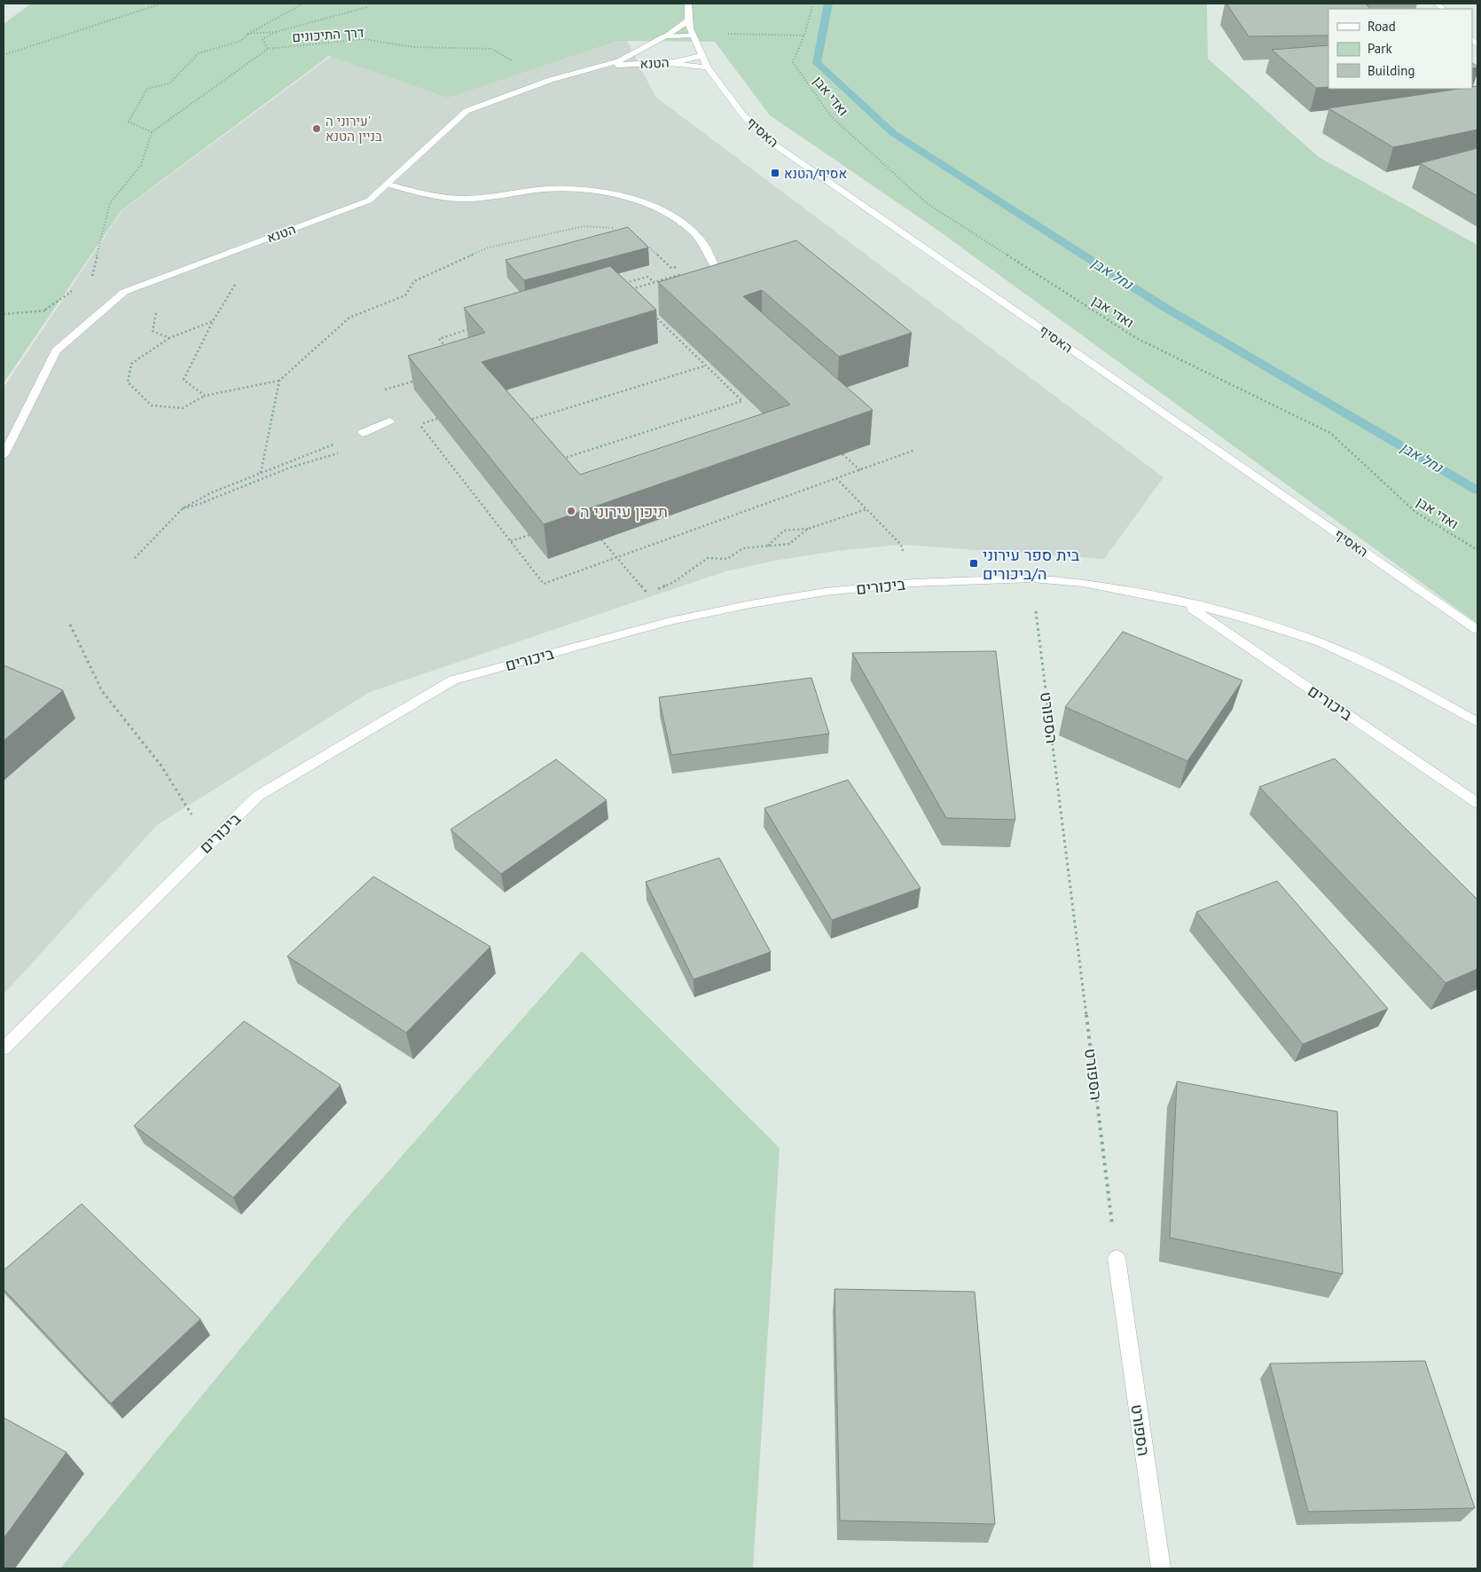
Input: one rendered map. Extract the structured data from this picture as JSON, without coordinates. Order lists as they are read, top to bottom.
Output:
{
  "streets": {
    "street": [
      "הטנא",
      "האסיף",
      "ביכורים",
      "הספורט"
    ],
    "path": ["דרך התיכונים", "ואדי אבן"]
  },
  "crossings": [
    ["דרך התיכונים", "הטנא"],
    ["הטנא", "האסיף"],
    ["ביכורים", "הספורט"]
  ],
  "water": ["נחל אבן"],
  "places": {
    "other": ["עירוני ה' בניין הטנא", "תיכון עירוני ה"],
    "transit": ["אסיף/הטנא", "בית ספר עירוני ה/ביכורים"]
  },
  "legend": ["Road", "Park", "Building"]
}
